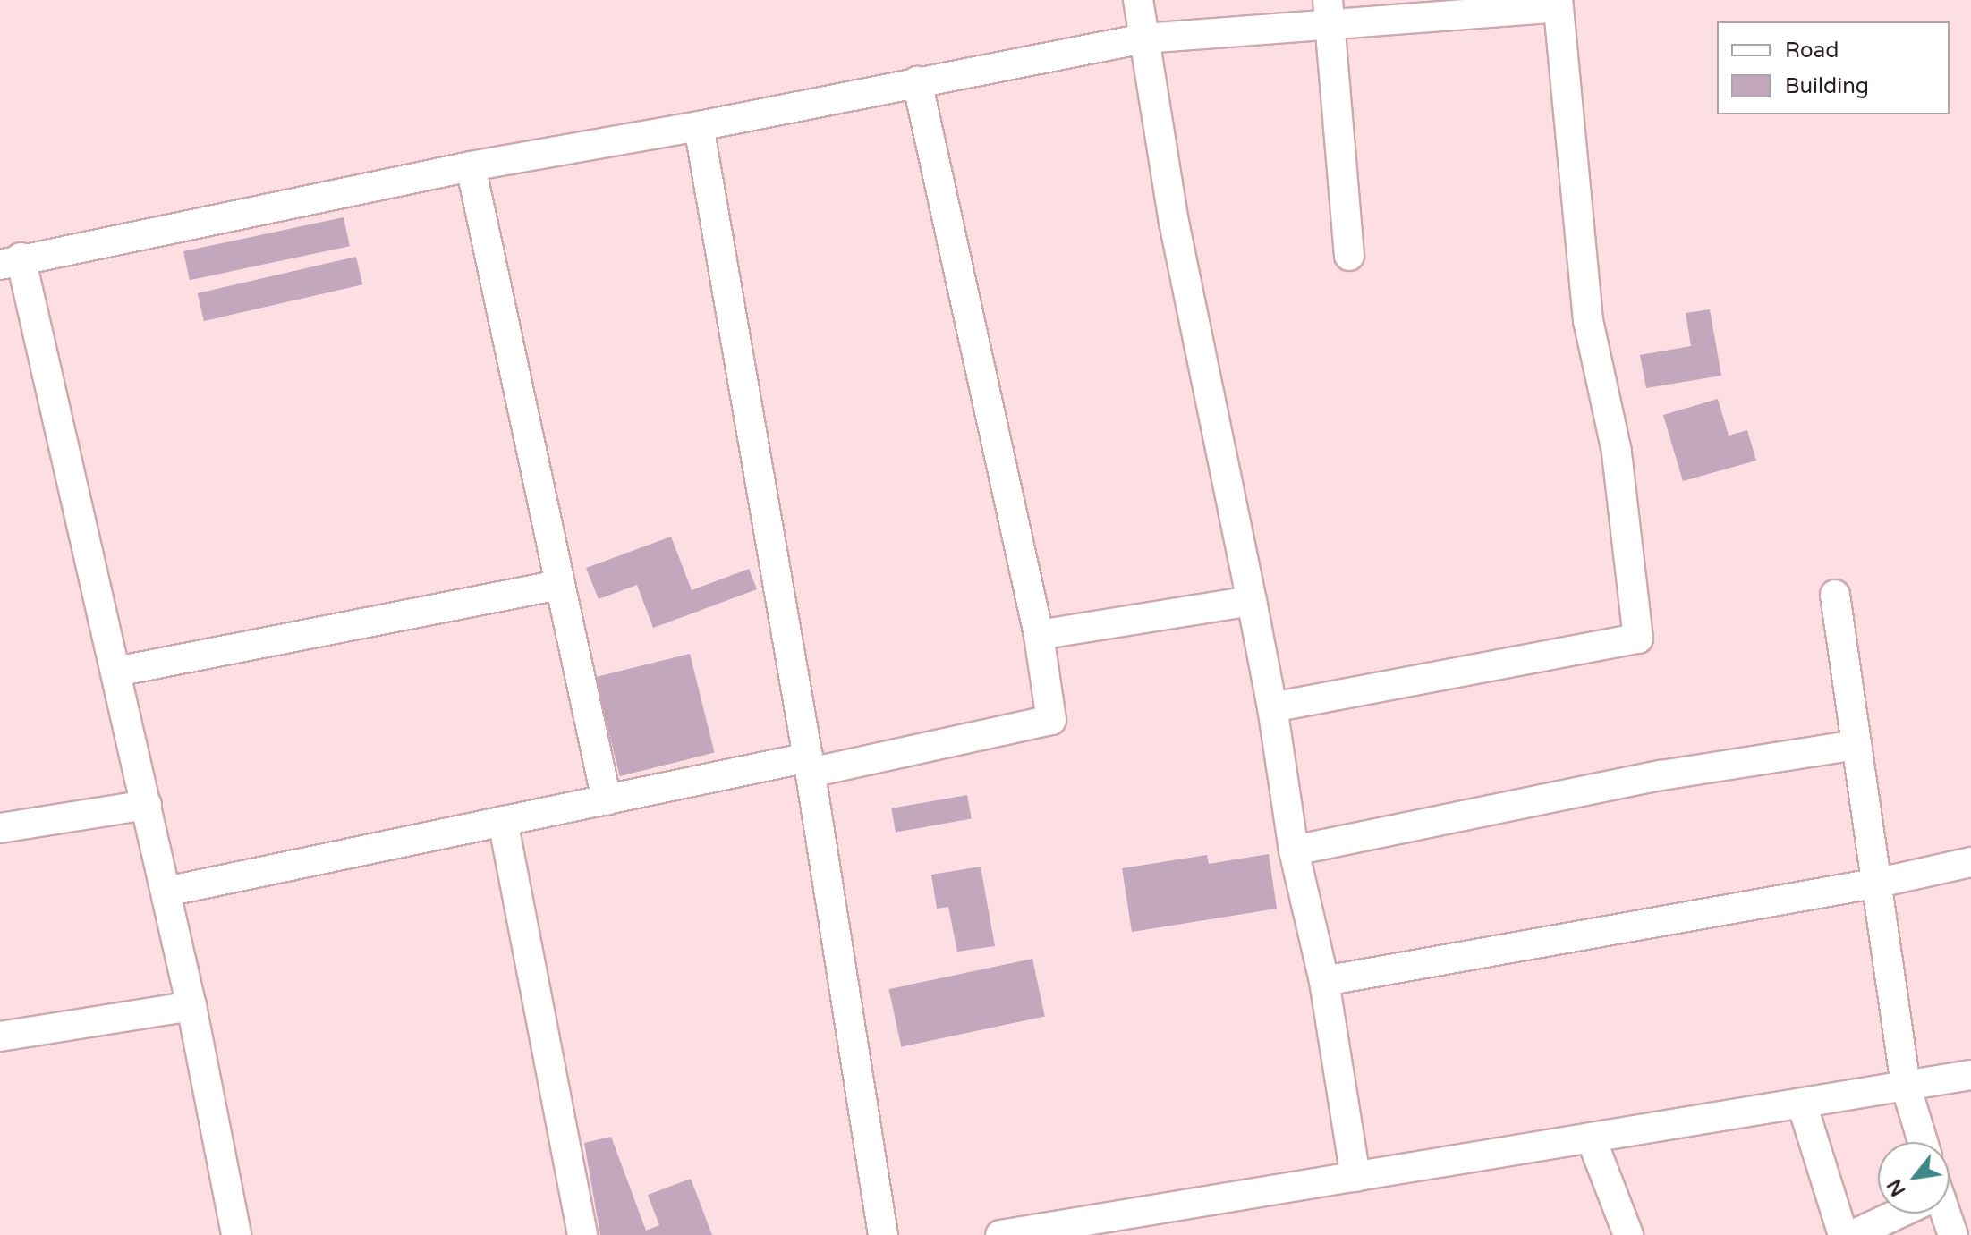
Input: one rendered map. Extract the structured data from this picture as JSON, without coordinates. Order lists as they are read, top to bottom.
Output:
{
  "legend": ["Road", "Building"],
  "north": "bottom left"
}
